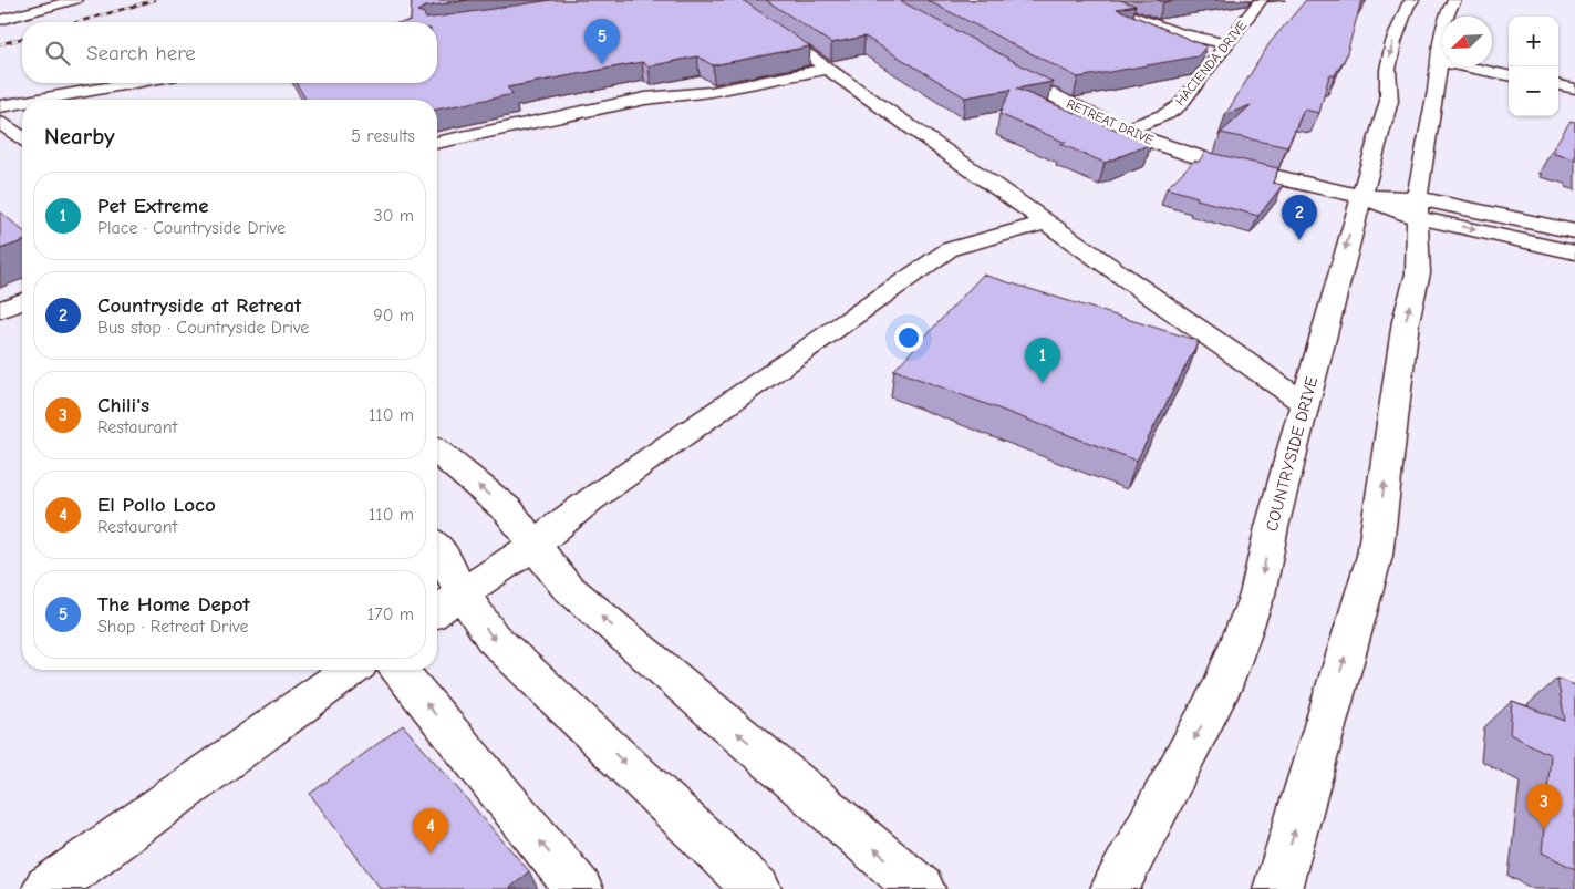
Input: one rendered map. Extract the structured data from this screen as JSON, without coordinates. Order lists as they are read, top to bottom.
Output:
{
  "streets": {
    "street": ["HACIENDA DRIVE", "RETREAT DRIVE", "COUNTRYSIDE DRIVE"]
  },
  "crossings": [
    ["HACIENDA DRIVE", "RETREAT DRIVE"],
    ["RETREAT DRIVE", "COUNTRYSIDE DRIVE"]
  ],
  "north": "bottom left",
  "page": {
    "map_buttons": ["+", "−"],
    "pins": [
      "5",
      "2",
      "1",
      "3",
      "4"
    ],
    "search": "Search here",
    "heading": ["Nearby", "5 results"],
    "list": [
      {
        "mark": "1",
        "name": "Pet Extreme",
        "note": "Place · Countryside Drive",
        "value": "30 m"
      },
      {
        "mark": "2",
        "name": "Countryside at Retreat",
        "note": "Bus stop · Countryside Drive",
        "value": "90 m"
      },
      {
        "mark": "3",
        "name": "Chili's",
        "note": "Restaurant",
        "value": "110 m"
      },
      {
        "mark": "4",
        "name": "El Pollo Loco",
        "note": "Restaurant",
        "value": "110 m"
      },
      {
        "mark": "5",
        "name": "The Home Depot",
        "note": "Shop · Retreat Drive",
        "value": "170 m"
      }
    ]
  }
}
